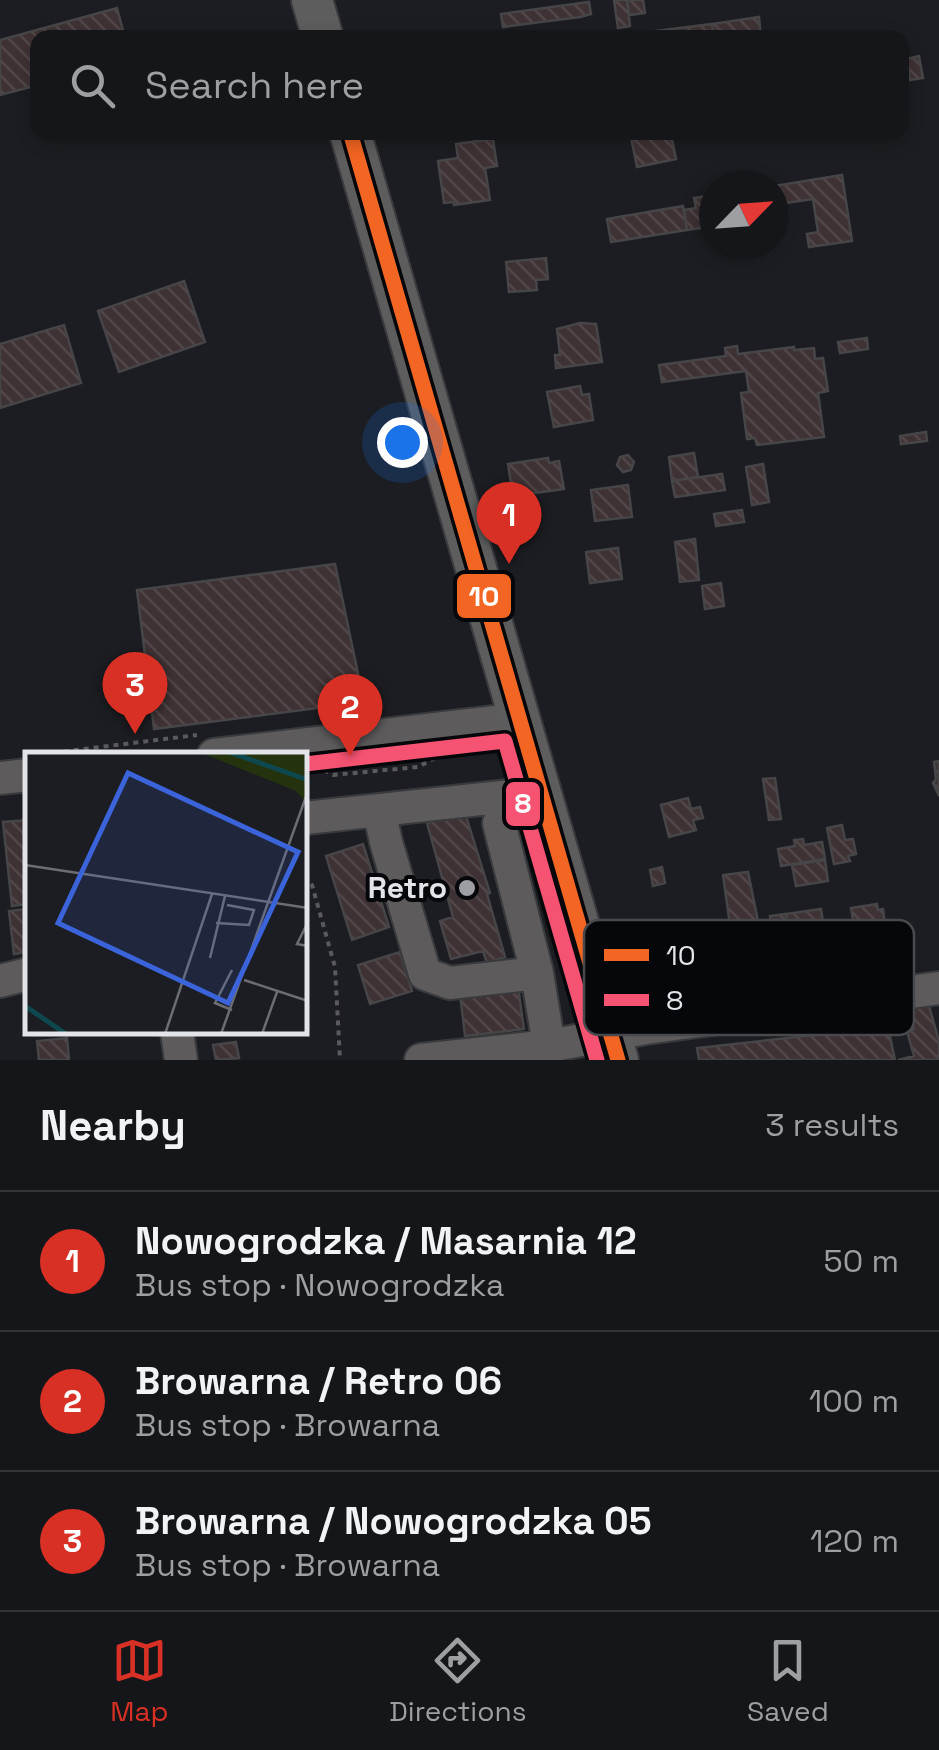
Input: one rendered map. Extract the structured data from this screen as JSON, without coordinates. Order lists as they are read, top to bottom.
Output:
{
  "places": ["Retro"],
  "lines": ["transit line 10", "transit line 8"],
  "legend": ["10", "8"],
  "north": "top right",
  "page": {
    "search": "Search here",
    "pins": ["1", "3", "2"],
    "heading": ["Nearby", "3 results"],
    "list": [
      {
        "mark": "1",
        "name": "Nowogrodzka / Masarnia 12",
        "note": "Bus stop · Nowogrodzka",
        "value": "50 m"
      },
      {
        "mark": "2",
        "name": "Browarna / Retro 06",
        "note": "Bus stop · Browarna",
        "value": "100 m"
      },
      {
        "mark": "3",
        "name": "Browarna / Nowogrodzka 05",
        "note": "Bus stop · Browarna",
        "value": "120 m"
      }
    ],
    "nav": ["Map", "Directions", "Saved"]
  }
}
